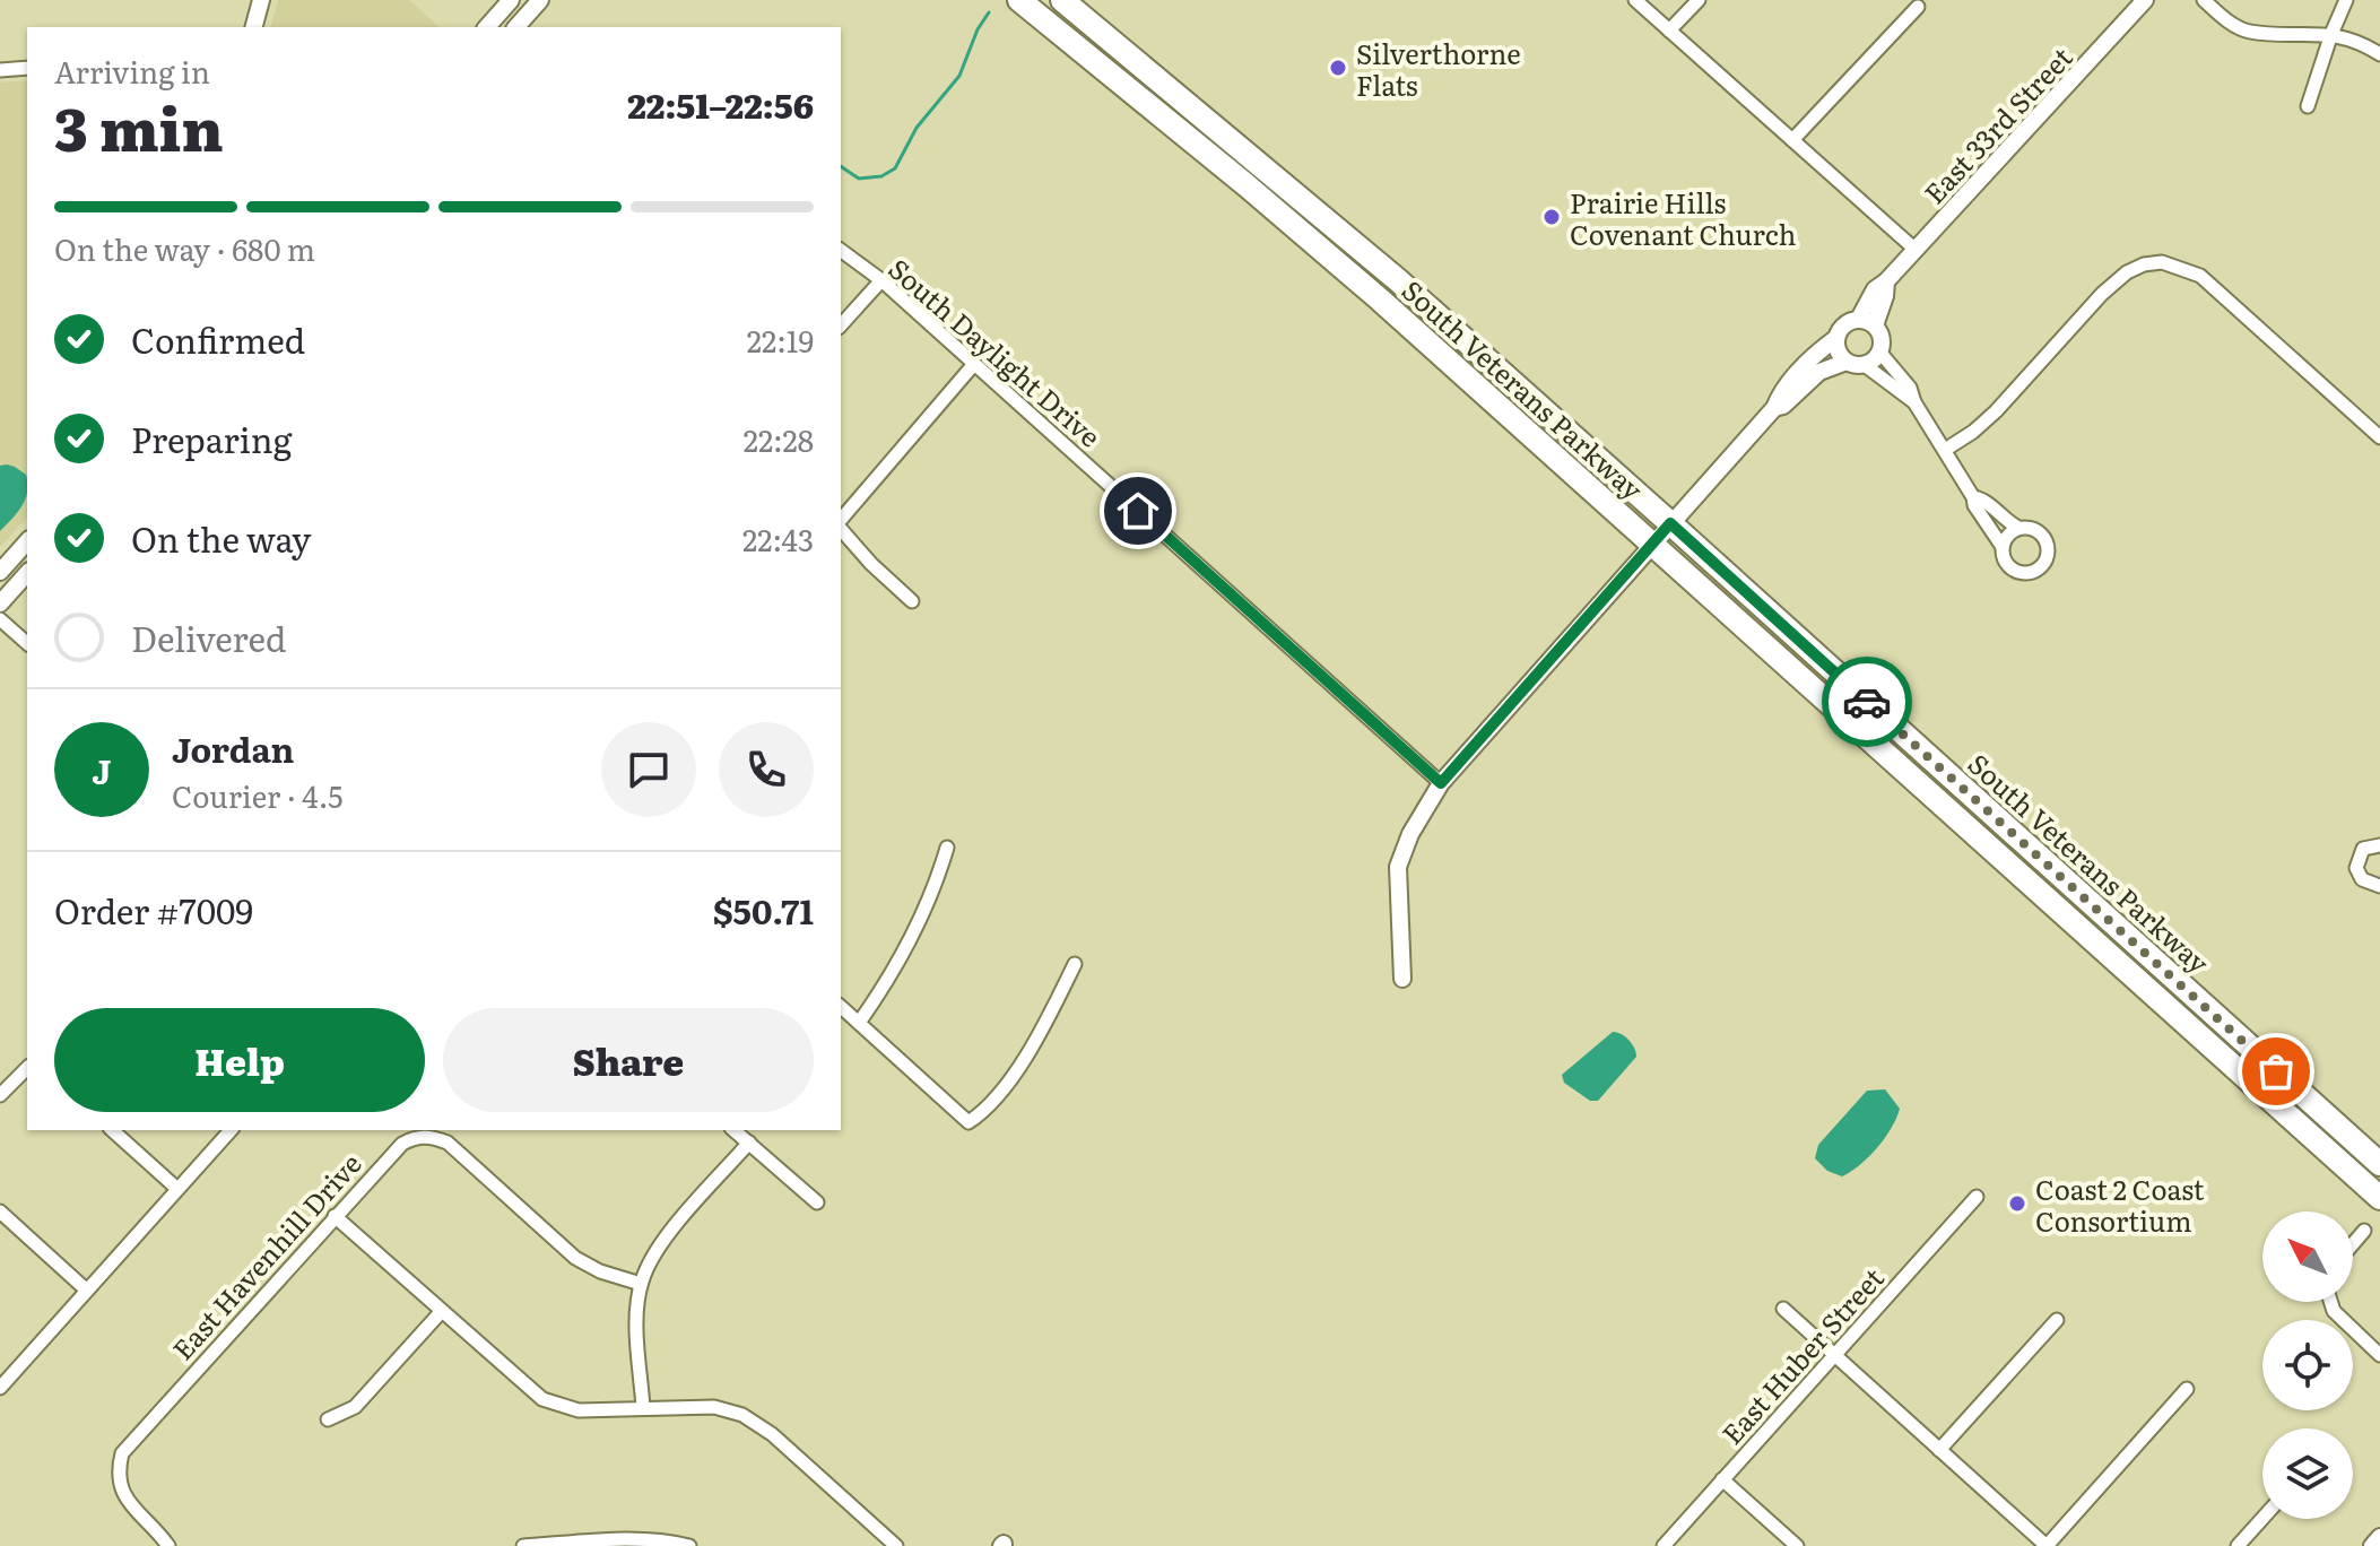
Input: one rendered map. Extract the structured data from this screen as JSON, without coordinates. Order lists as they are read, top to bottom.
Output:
{
  "streets": {
    "highway": ["South Veterans Parkway"],
    "street": [
      "East 33rd Street",
      "South Daylight Drive",
      "East Havenhill Drive",
      "East Huber Street"
    ]
  },
  "crossings": [
    ["East 33rd Street", "South Daylight Drive"],
    ["East 33rd Street", "South Veterans Parkway"]
  ],
  "places": ["Silverthorne Flats", "Prairie Hills Covenant Church", "Coast 2 Coast Consortium"],
  "north": "top left",
  "page": {
    "heading": ["3 min", "Arriving in", "22:51–22:56"],
    "panel": [
      "Jordan",
      "Courier · 4.5",
      "Order #7009",
      "$50.71"
    ],
    "bar": "On the way · 680 m",
    "list": [
      ["Confirmed", "22:19"],
      ["Preparing", "22:28"],
      ["On the way", "22:43"],
      "Delivered"
    ],
    "round": "J",
    "buttons": ["Help", "Share"]
  }
}
